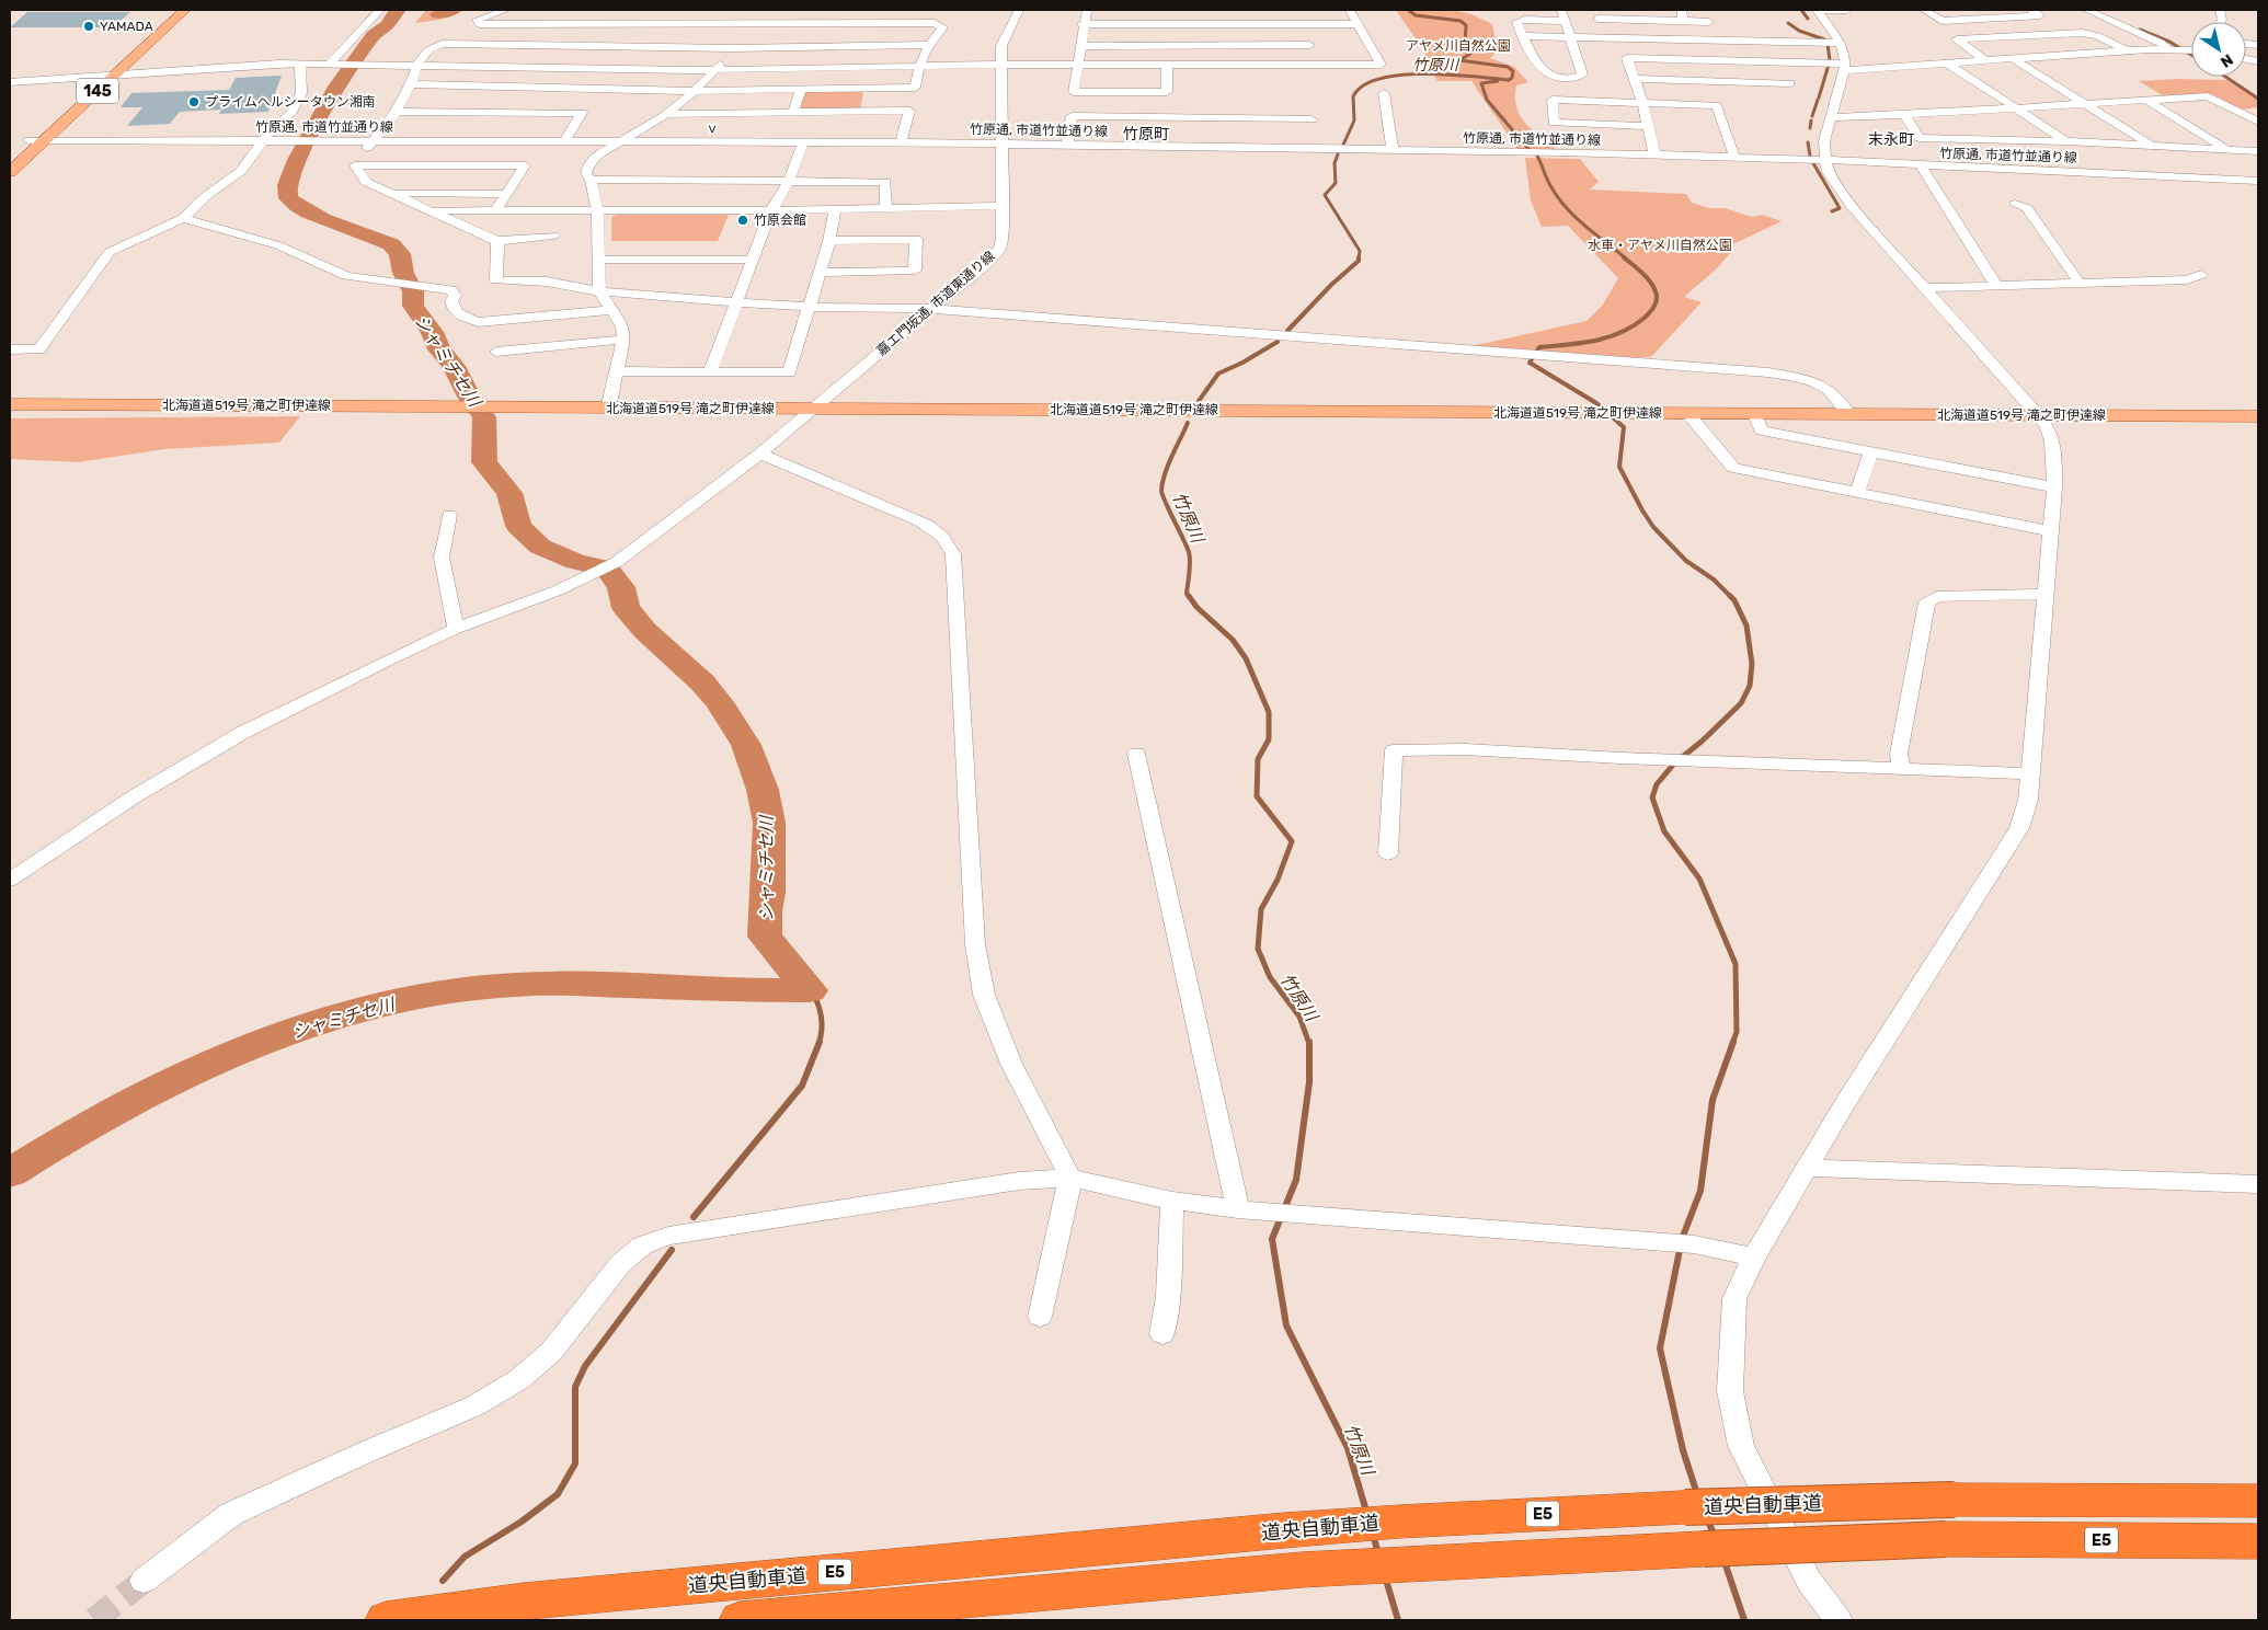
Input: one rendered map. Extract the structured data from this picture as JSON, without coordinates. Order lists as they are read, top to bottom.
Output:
{
  "streets": {
    "highway": ["道央自動車道", "E5"],
    "main road": ["145", "北海道道519号 滝之町伊達線"],
    "street": ["竹原通, 市道竹並通り線", "ｖ", "嘉エ門坂通, 市道東通り線"]
  },
  "crossings": [
    ["145", "竹原通, 市道竹並通り線"],
    ["竹原通, 市道竹並通り線", "ｖ"],
    ["竹原通, 市道竹並通り線", "嘉エ門坂通, 市道東通り線"],
    ["嘉エ門坂通, 市道東通り線", "北海道道519号 滝之町伊達線"]
  ],
  "districts": ["竹原町", "末永町"],
  "water": ["竹原川", "シャミチセ川"],
  "parks": ["アヤメ川自然公園", "水車・アヤメ川自然公園"],
  "places": ["YAMADA", "プライムヘルシータウン湘南", "竹原会館"],
  "north": "bottom right"
}
